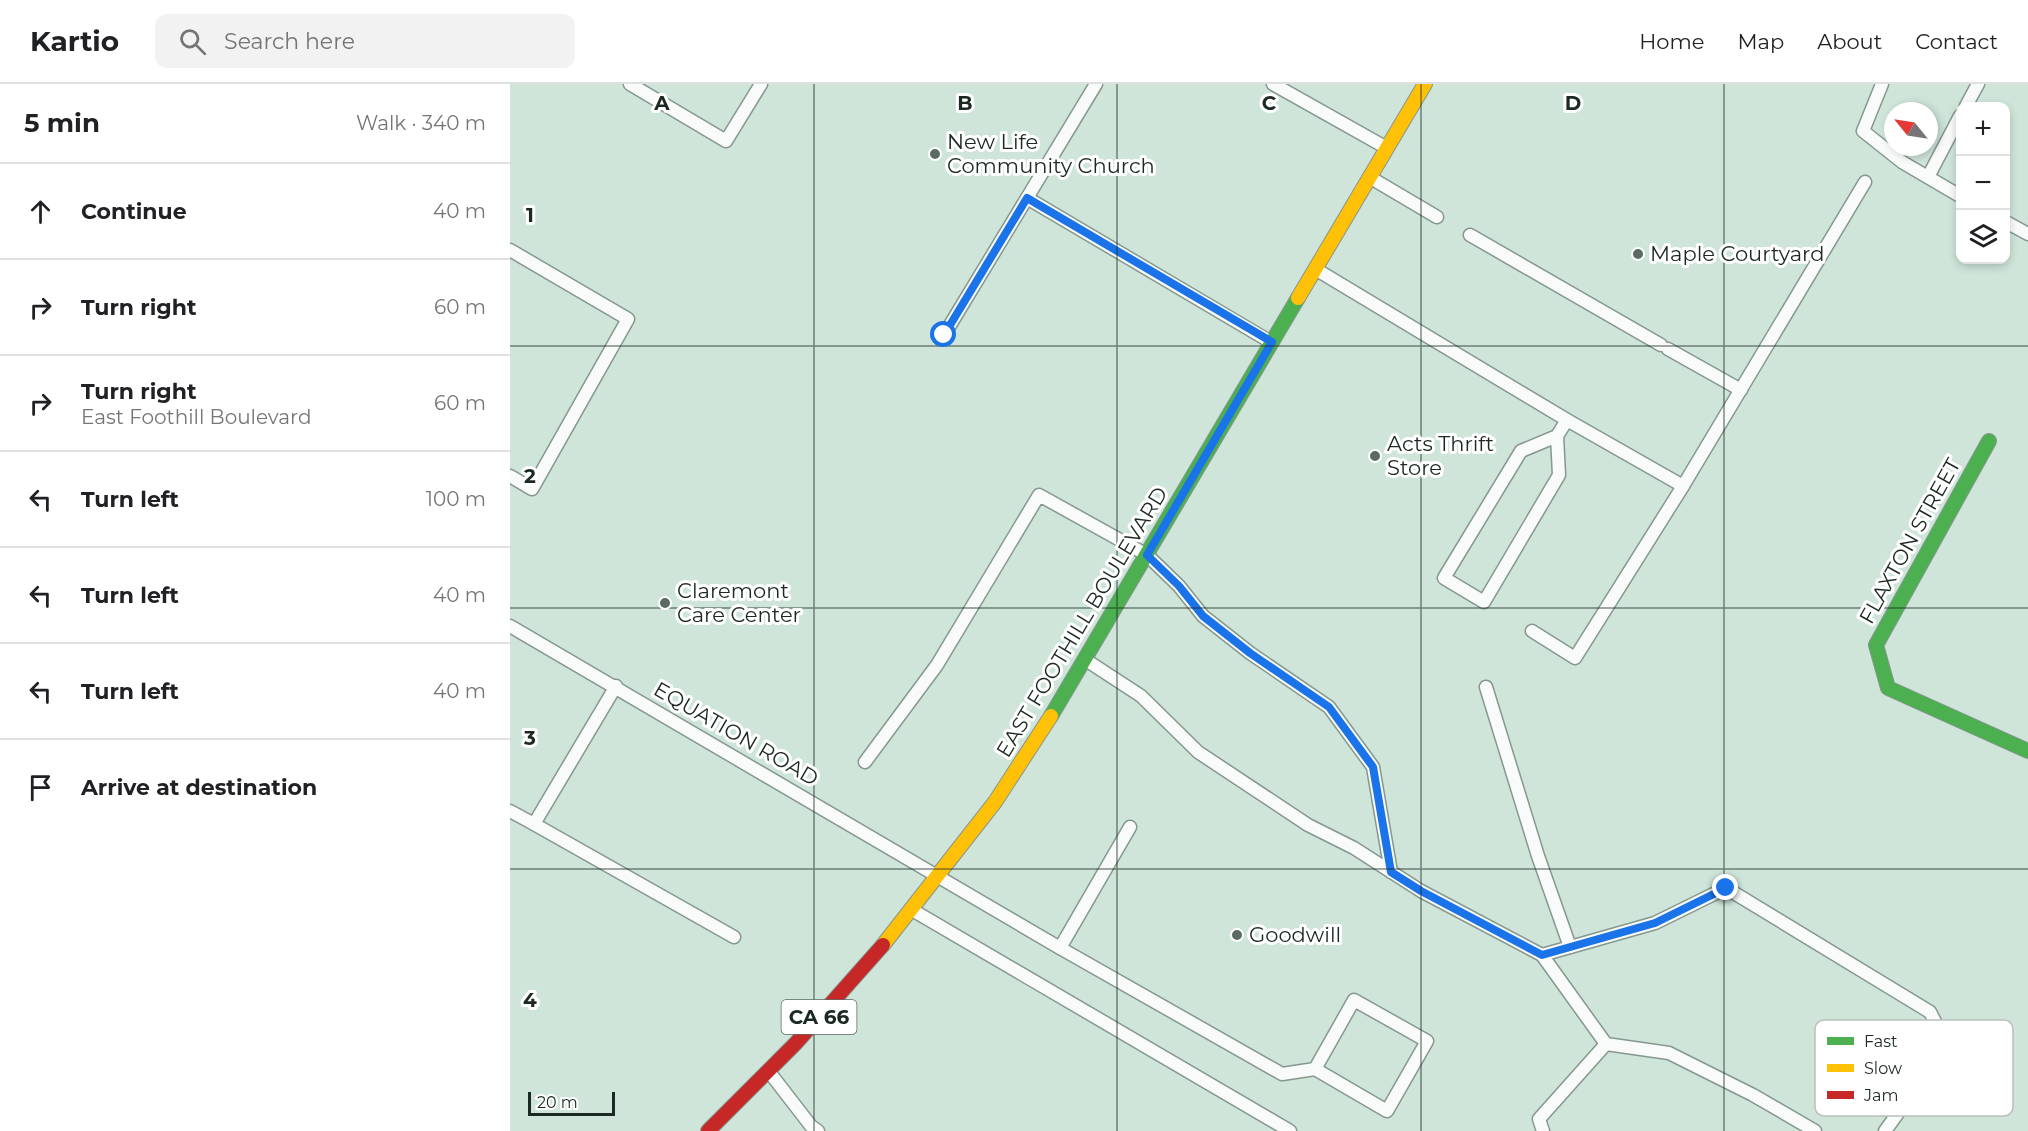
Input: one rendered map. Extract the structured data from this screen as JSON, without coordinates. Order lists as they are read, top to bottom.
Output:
{
  "streets": {
    "main road": ["FLAXTON STREET", "EAST FOOTHILL BOULEVARD", "CA 66"],
    "lane": ["EQUATION ROAD"]
  },
  "crossings": [
    ["EAST FOOTHILL BOULEVARD", "EQUATION ROAD"]
  ],
  "places": [
    "New Life Community Church",
    "Maple Courtyard",
    "Acts Thrift Store",
    "Claremont Care Center",
    "Goodwill"
  ],
  "legend": ["Fast", "Slow", "Jam"],
  "scale_bar": "20 m",
  "north": "top left",
  "page": {
    "header": "Kartio",
    "search": "Search here",
    "nav": [
      "Home",
      "Map",
      "About",
      "Contact"
    ],
    "heading": ["5 min", "Walk · 340 m"],
    "map_buttons": ["+", "−"],
    "list": [
      ["Continue", "40 m"],
      ["Turn right", "60 m"],
      ["Turn right", "East Foothill Boulevard", "60 m"],
      ["Turn left", "100 m"],
      ["Turn left", "40 m"],
      ["Turn left", "40 m"],
      "Arrive at destination"
    ],
    "scale": "20 m"
  },
  "grid": {
    "columns": [
      "A",
      "B",
      "C",
      "D"
    ],
    "rows": [
      "1",
      "2",
      "3",
      "4"
    ]
  }
}
